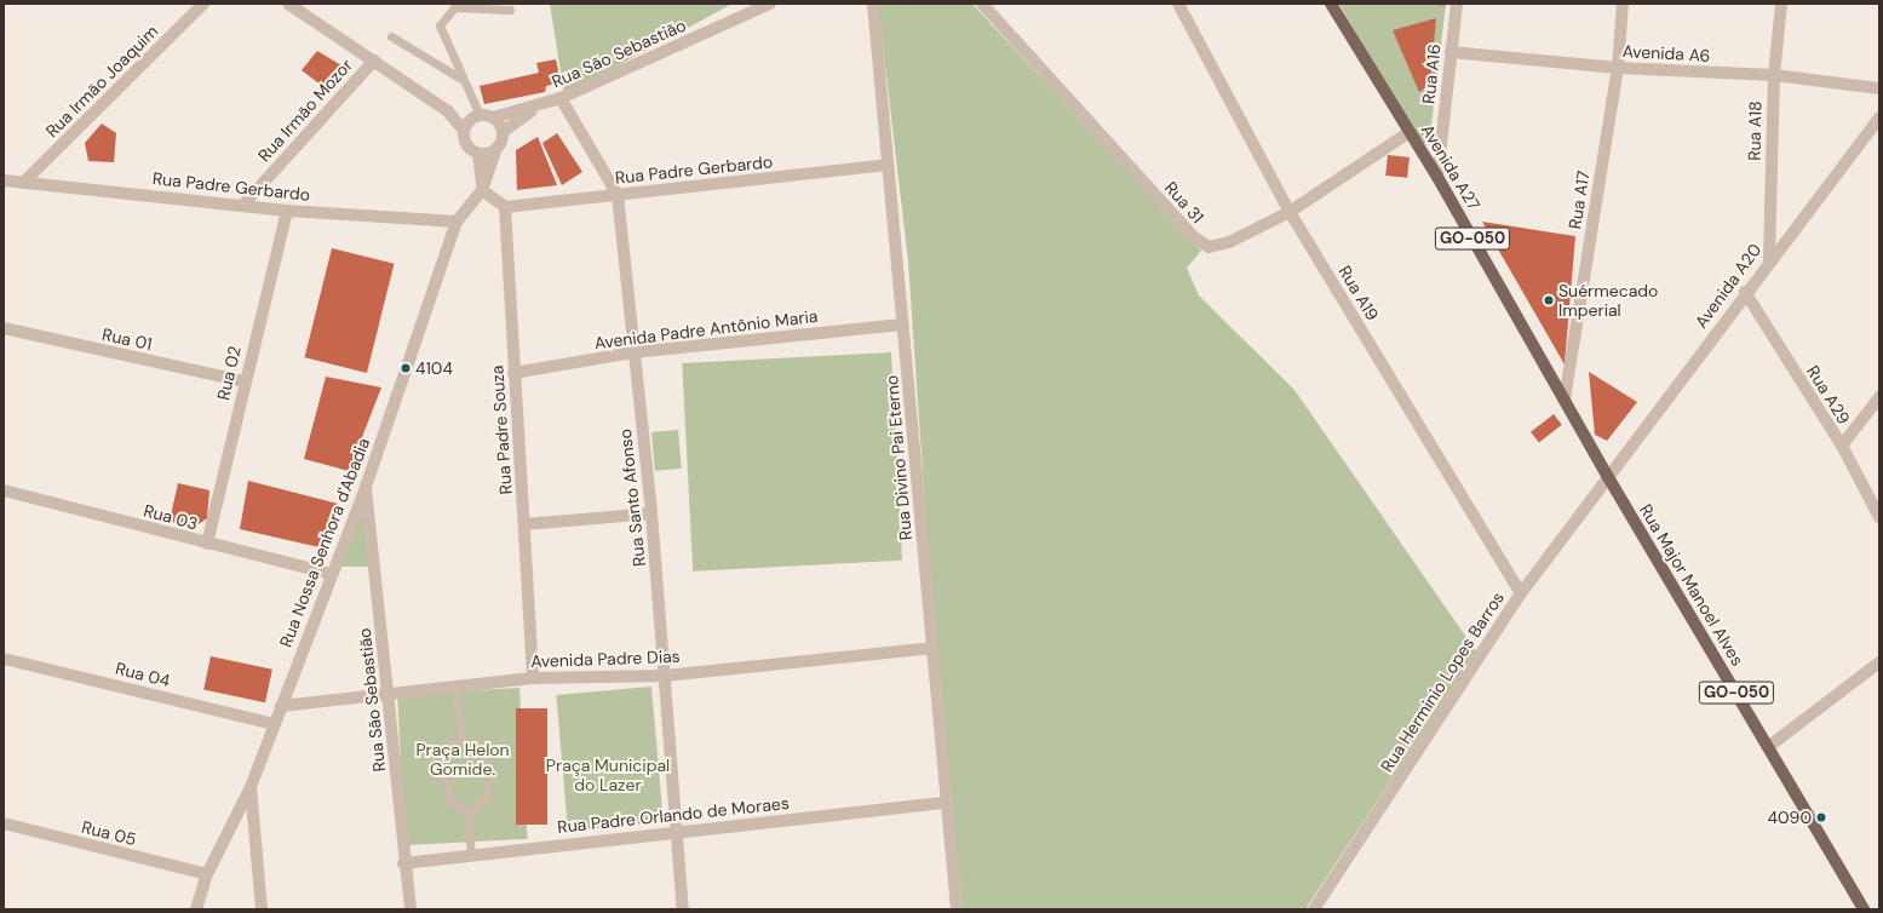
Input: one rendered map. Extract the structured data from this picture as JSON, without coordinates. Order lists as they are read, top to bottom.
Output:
{
  "streets": {
    "main road": ["Avenida A27", "GO-050", "Rua Major Manoel Alves"],
    "street": [
      "Rua São Sebastião",
      "Avenida A6",
      "Rua A16",
      "Rua Irmão Joaquim",
      "Rua Irmão Mozor",
      "Rua A18",
      "Rua Padre Gerbardo",
      "Rua A17",
      "Rua 31",
      "Avenida A20",
      "Rua A19",
      "Avenida Padre Antônio Maria",
      "Rua 01",
      "Rua 02",
      "Rua A29",
      "Rua Padre Souza",
      "Rua Divino Pai Eterno",
      "Rua Santo Afonso",
      "Rua 03",
      "Rua Nossa Senhora d'Abadia",
      "Avenida Padre Dias",
      "Rua 04",
      "Rua Herminio Lopes Barros",
      "Rua Padre Orlando de Moraes",
      "Rua 05"
    ]
  },
  "crossings": [
    ["Rua São Sebastião", "Rua Santo Afonso"],
    ["Rua São Sebastião", "Rua Nossa Senhora d'Abadia"],
    ["Rua São Sebastião", "Avenida Padre Dias"],
    ["Rua São Sebastião", "Rua Padre Orlando de Moraes"],
    ["Avenida A6", "Rua A16"],
    ["Avenida A6", "Rua A18"],
    ["Avenida A6", "Rua A17"],
    ["Rua A16", "Avenida A27"],
    ["Rua Irmão Joaquim", "Rua Padre Gerbardo"],
    ["Rua Irmão Mozor", "Rua Padre Gerbardo"],
    ["Rua A18", "Avenida A20"],
    ["Avenida A27", "Rua A17"],
    ["Avenida A27", "Rua 31"],
    ["Avenida A27", "Avenida A20"],
    ["Avenida A27", "Rua Major Manoel Alves"],
    ["Avenida A27", "Rua Herminio Lopes Barros"],
    ["Rua Padre Gerbardo", "Rua 02"],
    ["Rua Padre Gerbardo", "Rua Padre Souza"],
    ["Rua Padre Gerbardo", "Rua Divino Pai Eterno"],
    ["Rua Padre Gerbardo", "Rua Santo Afonso"],
    ["Rua Padre Gerbardo", "Rua Nossa Senhora d'Abadia"],
    ["Rua 31", "Rua A19"],
    ["Avenida A20", "Rua A29"],
    ["Avenida A20", "Rua Major Manoel Alves"],
    ["Avenida A20", "Rua Herminio Lopes Barros"],
    ["Rua A19", "Rua Herminio Lopes Barros"],
    ["Avenida Padre Antônio Maria", "Rua Padre Souza"],
    ["Avenida Padre Antônio Maria", "Rua Divino Pai Eterno"],
    ["Avenida Padre Antônio Maria", "Rua Santo Afonso"],
    ["Rua 01", "Rua 02"],
    ["Rua 02", "Rua 03"],
    ["Rua Padre Souza", "Avenida Padre Dias"],
    ["Rua Divino Pai Eterno", "Avenida Padre Dias"],
    ["Rua Divino Pai Eterno", "Rua Padre Orlando de Moraes"],
    ["Rua Santo Afonso", "Avenida Padre Dias"],
    ["Rua Santo Afonso", "Rua Padre Orlando de Moraes"],
    ["Rua 03", "Rua Nossa Senhora d'Abadia"],
    ["Rua Nossa Senhora d'Abadia", "Avenida Padre Dias"],
    ["Rua Nossa Senhora d'Abadia", "Rua 04"],
    ["Rua Nossa Senhora d'Abadia", "Rua 05"],
    ["Rua Major Manoel Alves", "Rua Herminio Lopes Barros"]
  ],
  "parks": ["Praça Helon Gomide.", "Praça Municipal do Lazer"],
  "places": ["Suérmecado Imperial", "4104", "4090"]
}
